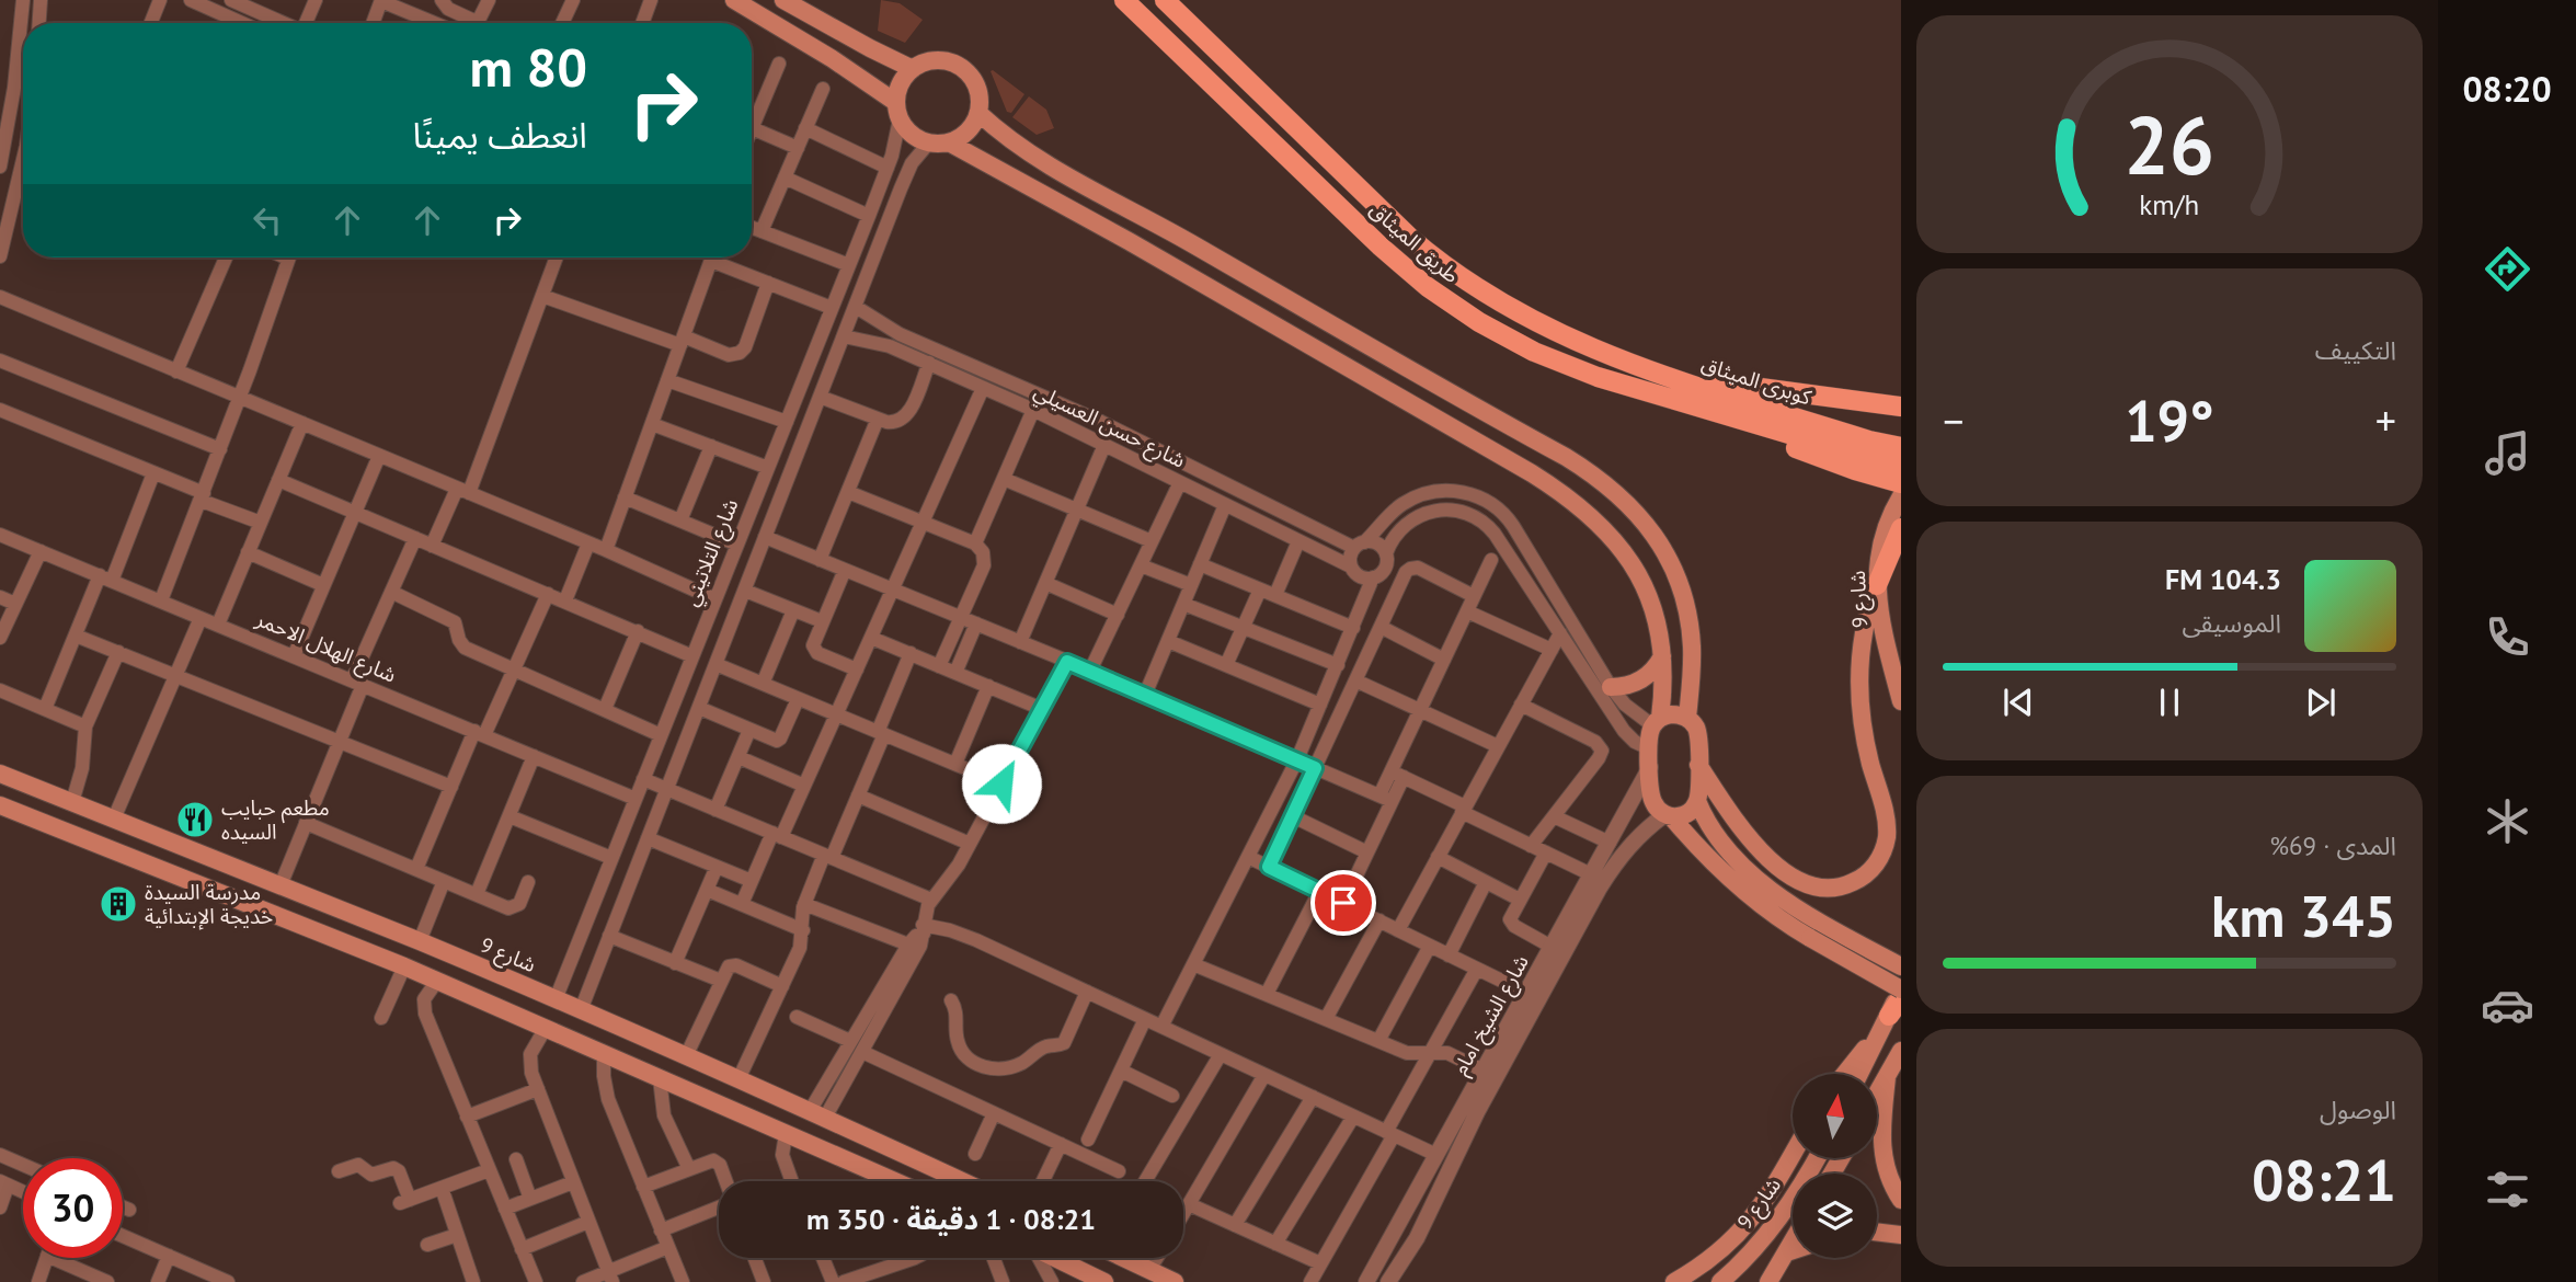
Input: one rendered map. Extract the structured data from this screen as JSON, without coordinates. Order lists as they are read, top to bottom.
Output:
{
  "streets": {
    "main road": ["طريق الميثاق", "كوبرى الميثاق", "شارع 9"],
    "street": [
      "شارع حسن العسيلي",
      "شارع التلاتيني",
      "شارع الهلال الاحمر",
      "شارع الشيخ امام"
    ]
  },
  "crossings": [
    ["طريق الميثاق", "كوبرى الميثاق"],
    ["شارع التلاتيني", "شارع 9"],
    ["شارع التلاتيني", "شارع الهلال الاحمر"]
  ],
  "places": {
    "restaurant": ["مطعم حبايب السيده"],
    "building": ["مدرسة السيدة خديجة الإبتدائية"]
  },
  "north": "top",
  "page": {
    "tabs": "08:20",
    "turn": ["80 m", "انعطف يمينًا"],
    "tile": [
      "التكييف",
      ["المدى · 69%", "345 km"],
      ["الوصول", "08:21"]
    ],
    "heat": ["−", "19°", "+"],
    "song": ["104.3 FM", "الموسيقى"],
    "limit": "30",
    "trip": "08:21 · 1 دقيقة · 350 m",
    "gauge": ["26", "km/h"]
  }
}
